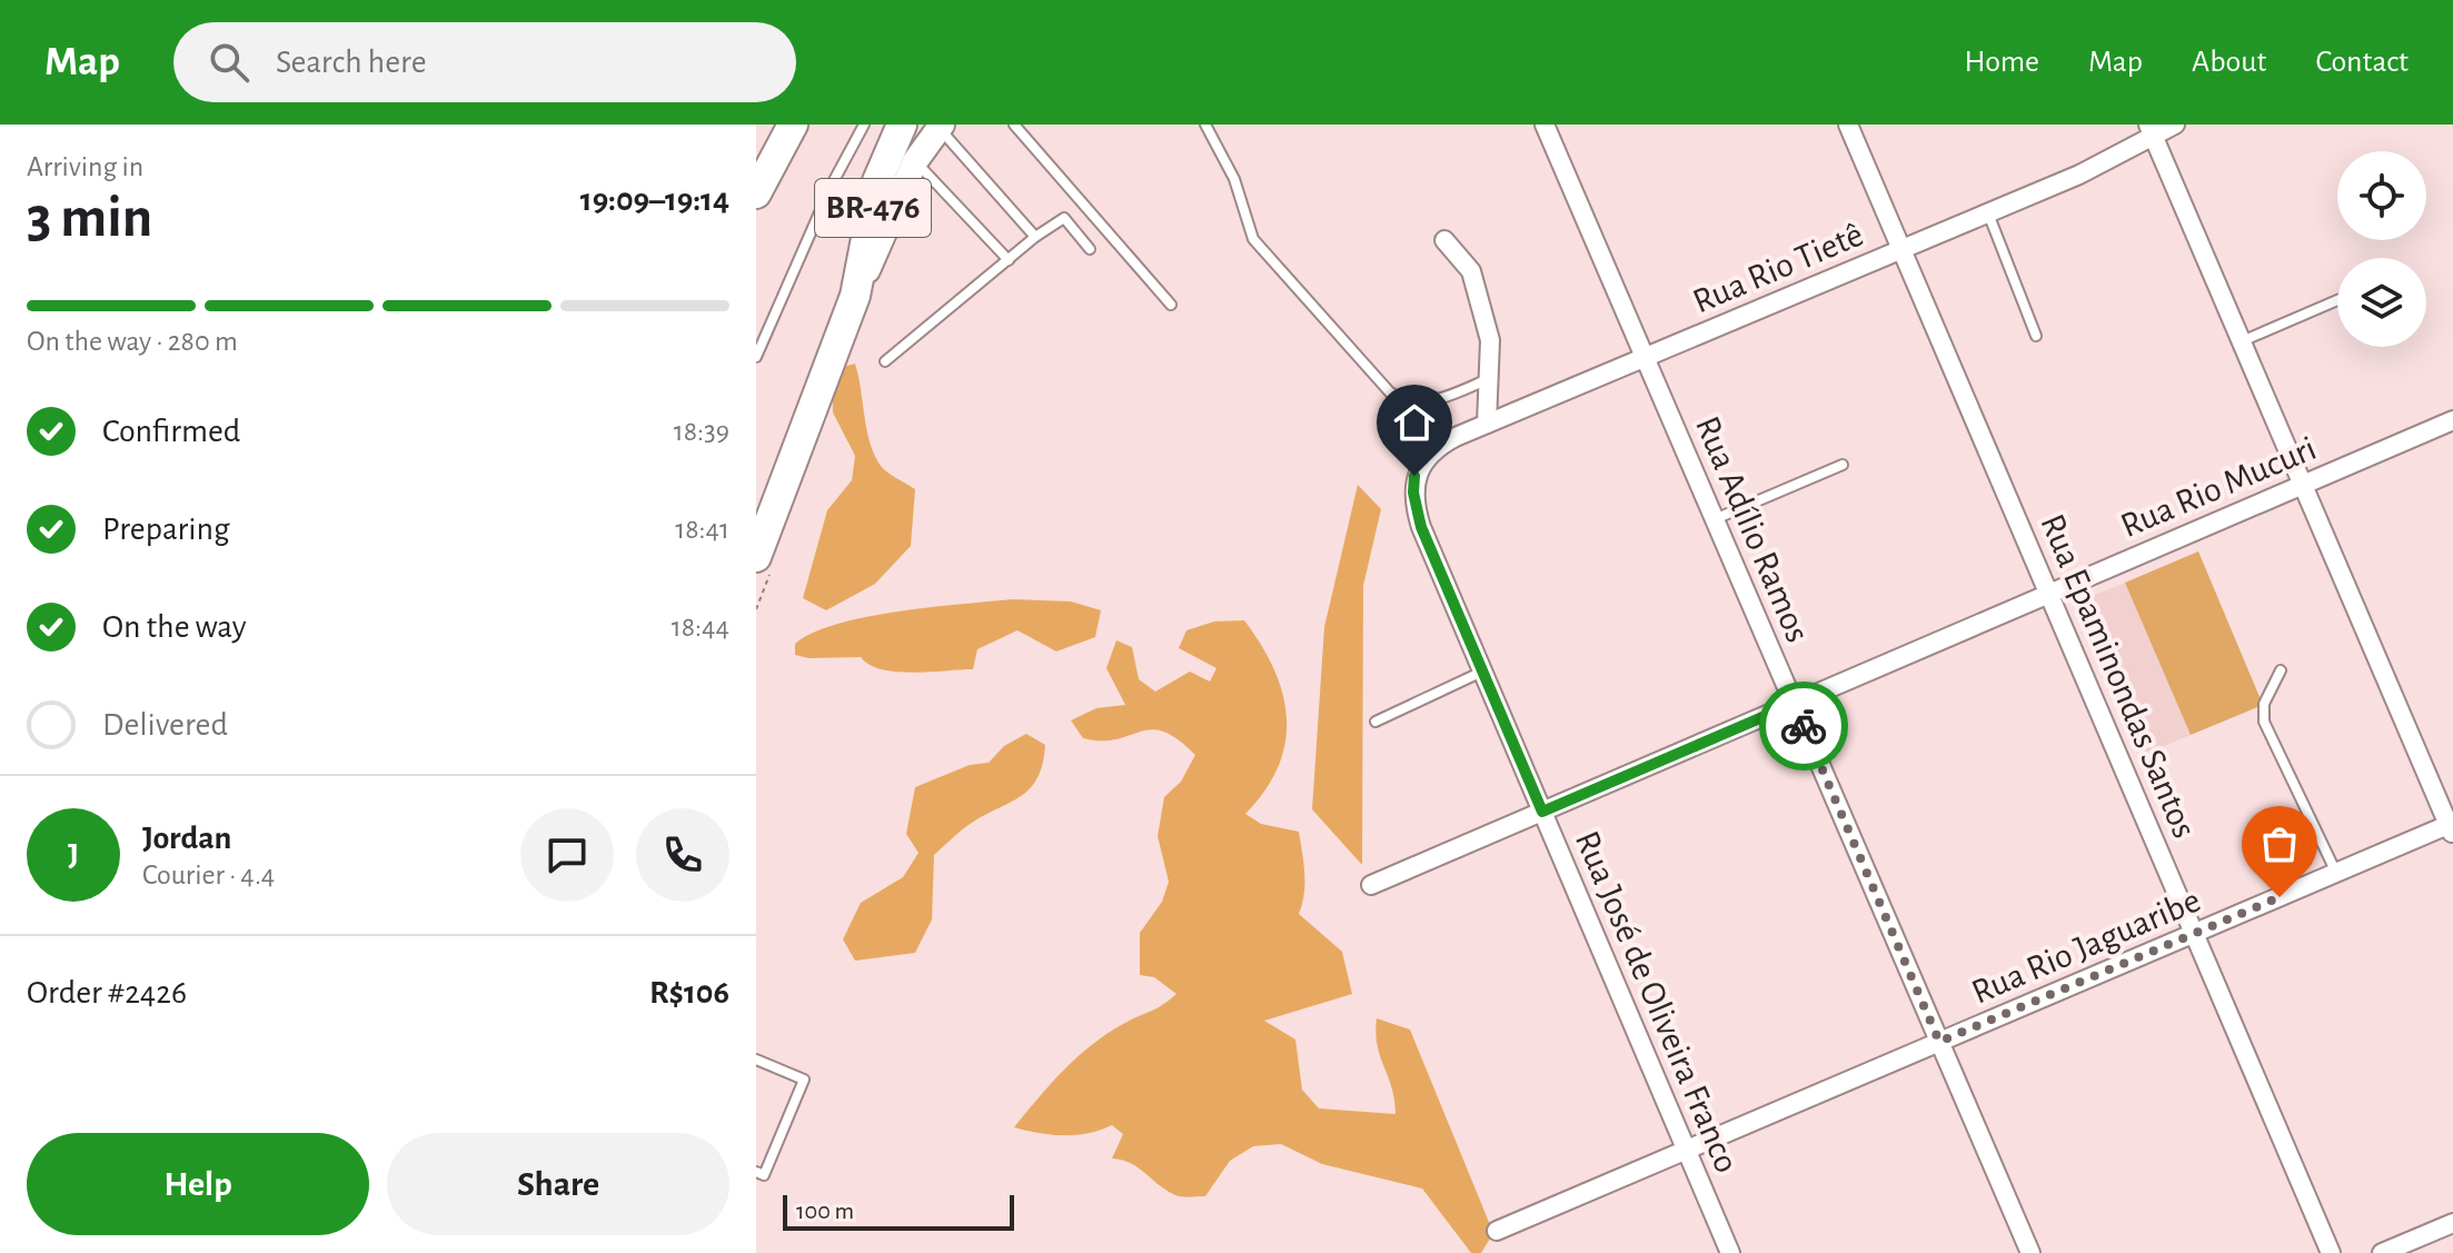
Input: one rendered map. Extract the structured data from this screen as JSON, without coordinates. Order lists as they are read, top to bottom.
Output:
{
  "streets": {
    "highway": ["BR-476"],
    "street": [
      "Rua Rio Tietê",
      "Rua Rio Mucuri",
      "Rua Adílio Ramos",
      "Rua Epaminondas Santos",
      "Rua Rio Jaguaribe",
      "Rua José de Oliveira Franco"
    ]
  },
  "crossings": [
    ["Rua Rio Tietê", "Rua Adílio Ramos"],
    ["Rua Rio Tietê", "Rua Epaminondas Santos"],
    ["Rua Rio Tietê", "Rua José de Oliveira Franco"],
    ["Rua Rio Mucuri", "Rua Adílio Ramos"],
    ["Rua Rio Mucuri", "Rua Epaminondas Santos"],
    ["Rua Rio Mucuri", "Rua José de Oliveira Franco"],
    ["Rua Adílio Ramos", "Rua Rio Jaguaribe"],
    ["Rua Epaminondas Santos", "Rua Rio Jaguaribe"],
    ["Rua Rio Jaguaribe", "Rua José de Oliveira Franco"]
  ],
  "scale_bar": "100 m",
  "page": {
    "header": "Map",
    "search": "Search here",
    "nav": [
      "Home",
      "Map",
      "About",
      "Contact"
    ],
    "heading": ["3 min", "Arriving in", "19:09–19:14"],
    "panel": [
      "Jordan",
      "Courier · 4.4",
      "Order #2426",
      "R$106"
    ],
    "bar": "On the way · 280 m",
    "list": [
      ["Confirmed", "18:39"],
      ["Preparing", "18:41"],
      ["On the way", "18:44"],
      "Delivered"
    ],
    "round": "J",
    "buttons": ["Help", "Share"],
    "scale": "100 m"
  }
}
